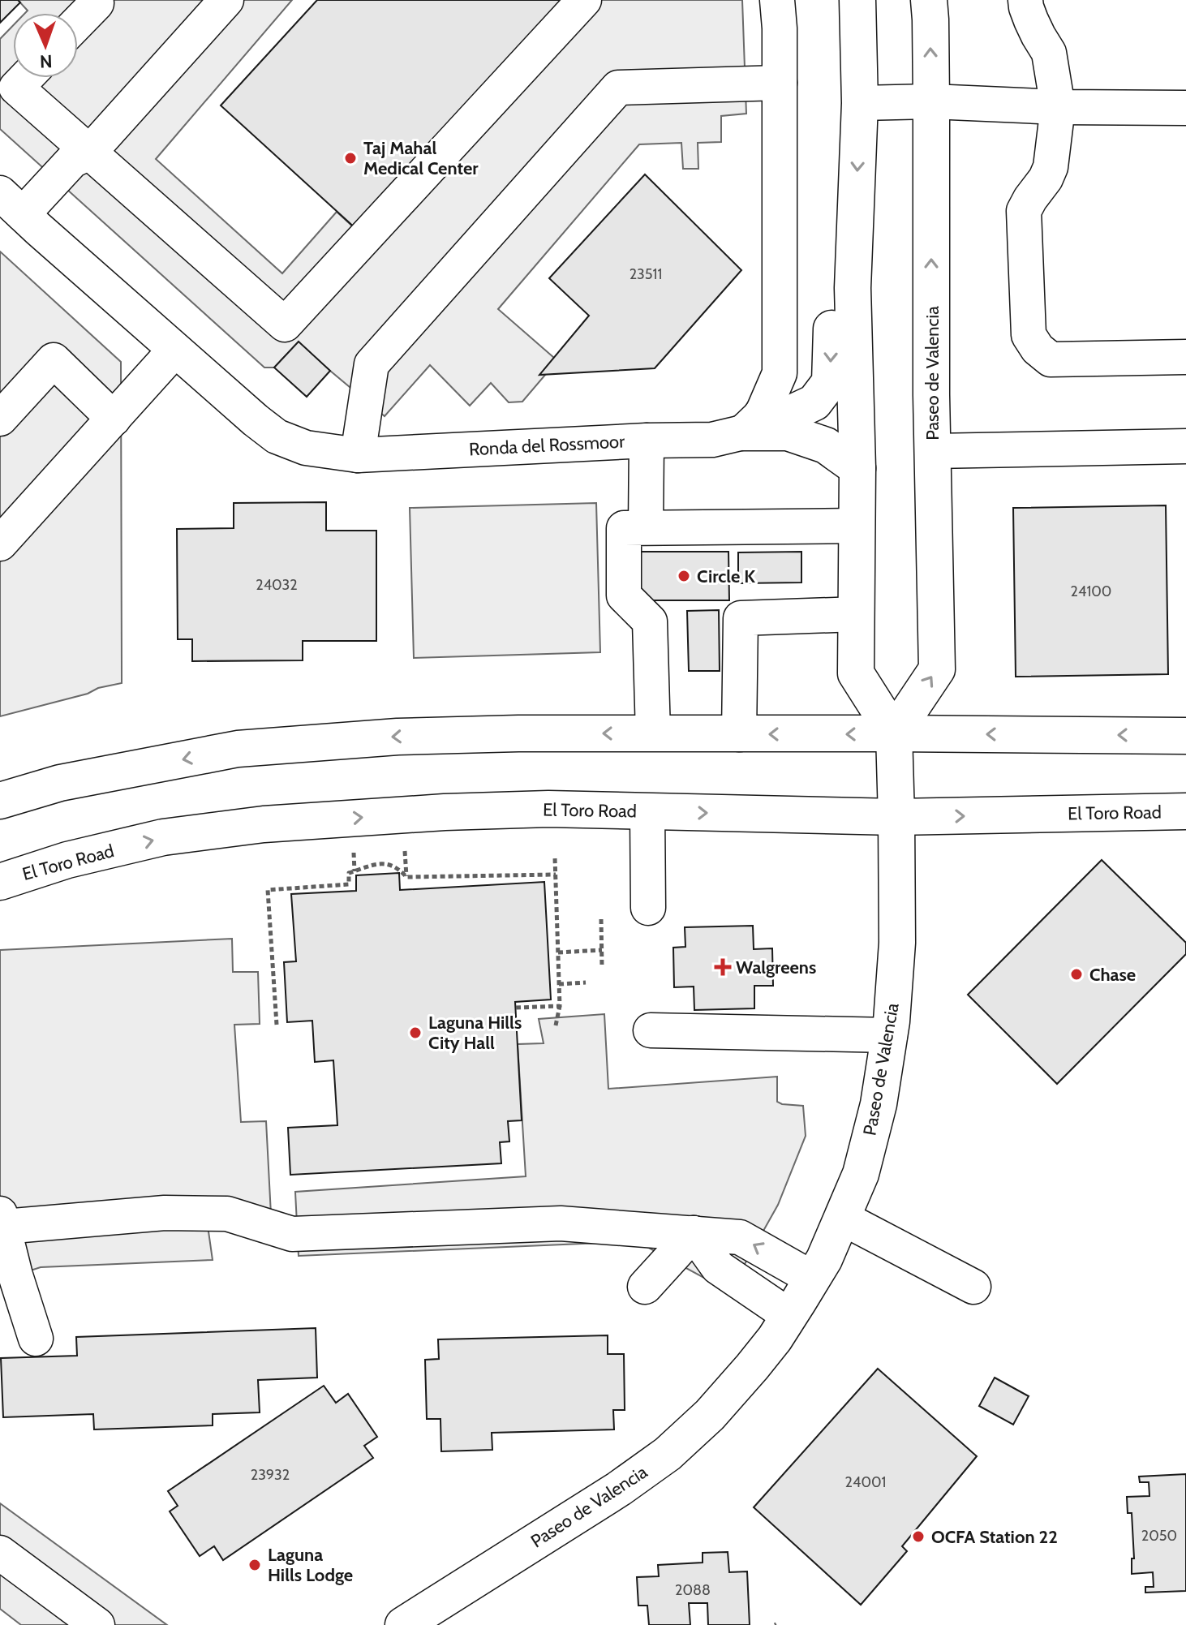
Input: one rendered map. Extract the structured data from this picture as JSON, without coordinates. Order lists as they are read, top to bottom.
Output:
{
  "streets": {
    "main road": ["Paseo de Valencia", "El Toro Road"],
    "street": ["Ronda del Rossmoor"]
  },
  "crossings": [
    ["Paseo de Valencia", "El Toro Road"]
  ],
  "places": {
    "other": [
      "Taj Mahal Medical Center",
      "Circle K",
      "Chase",
      "Laguna Hills City Hall",
      "OCFA Station 22",
      "Laguna Hills Lodge"
    ],
    "health": ["Walgreens"]
  },
  "house_numbers": [
    "23511",
    "24032",
    "24100",
    "23932",
    "24001",
    "2050",
    "2088"
  ],
  "north": "bottom"
}
